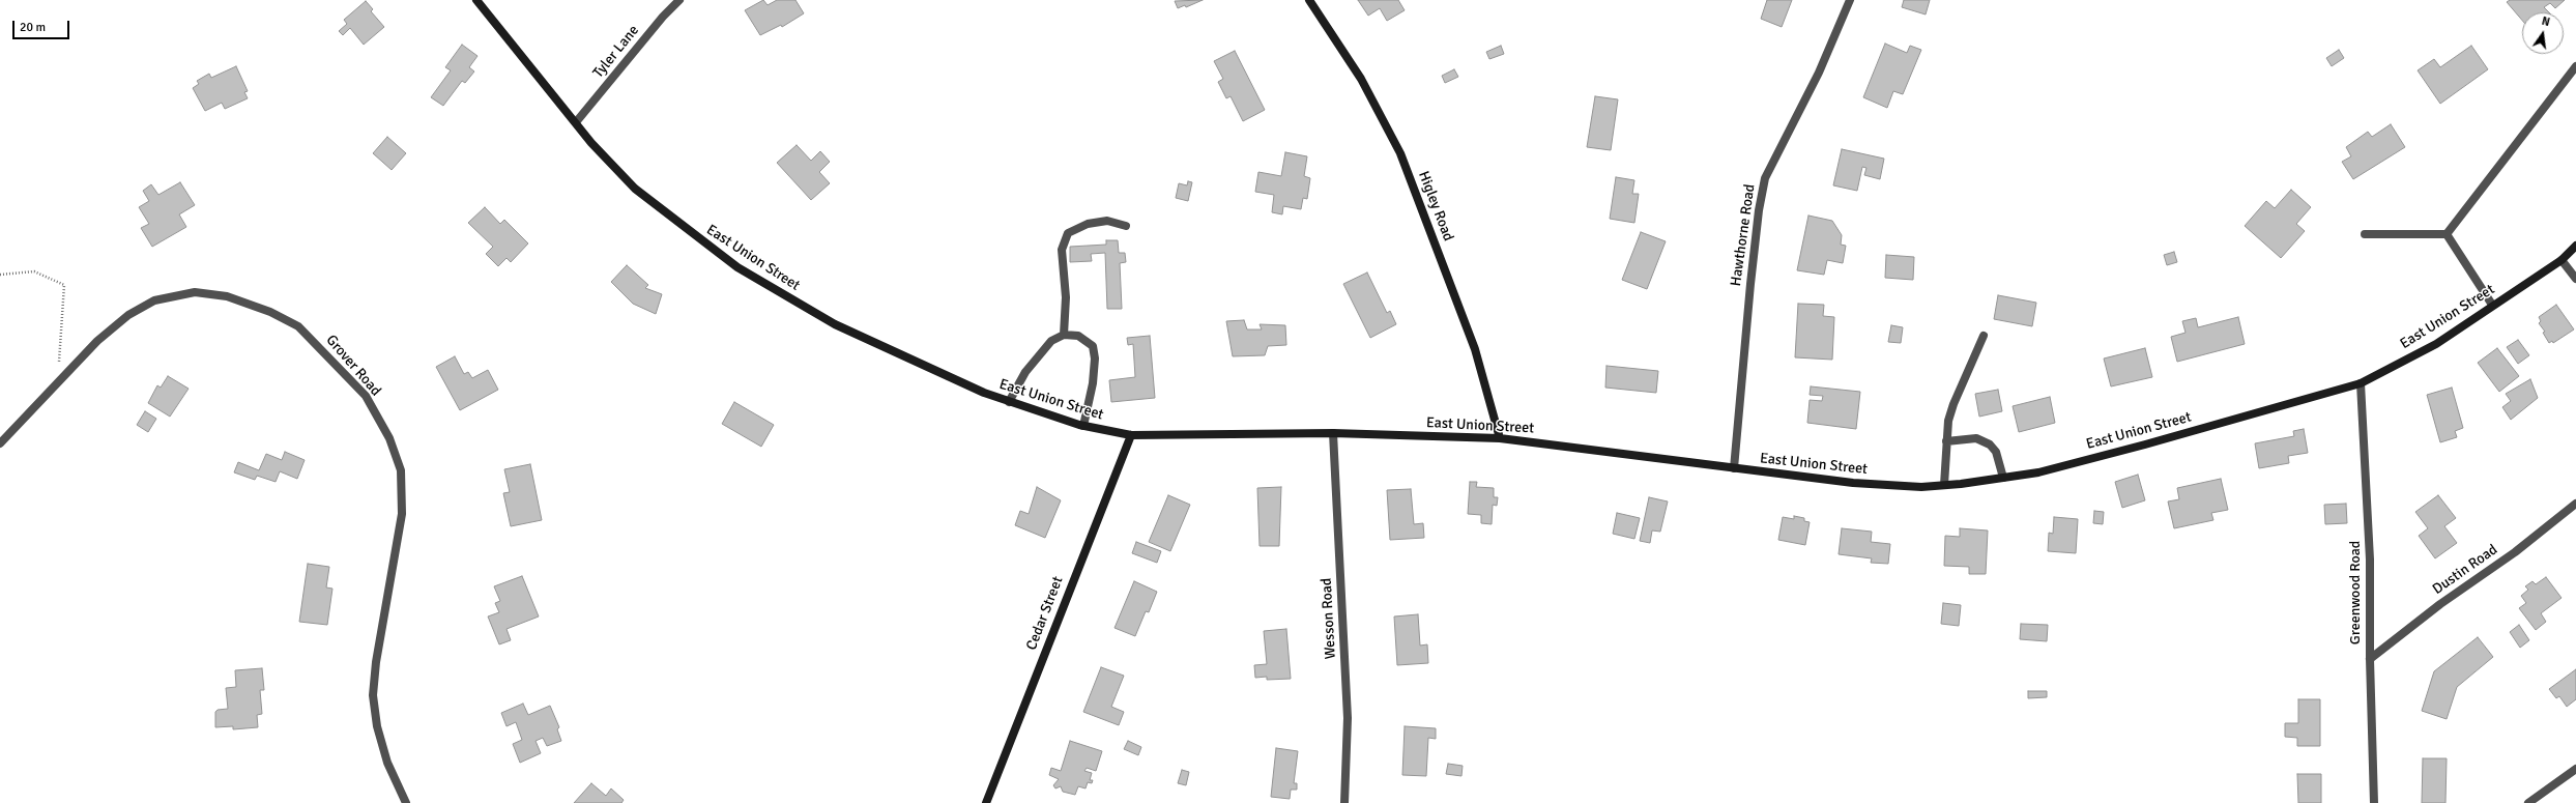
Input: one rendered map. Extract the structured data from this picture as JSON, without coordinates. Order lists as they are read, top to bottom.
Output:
{
  "streets": {
    "street": [
      "Tyler Lane",
      "Higley Road",
      "Hawthorne Road",
      "East Union Street",
      "Grover Road",
      "Dustin Road",
      "Greenwood Road",
      "Cedar Street",
      "Wesson Road"
    ]
  },
  "crossings": [
    ["Tyler Lane", "East Union Street"],
    ["Higley Road", "East Union Street"],
    ["Hawthorne Road", "East Union Street"],
    ["East Union Street", "Greenwood Road"],
    ["East Union Street", "Cedar Street"],
    ["East Union Street", "Wesson Road"],
    ["Dustin Road", "Greenwood Road"]
  ],
  "scale_bar": "20 m",
  "north": "top"
}
